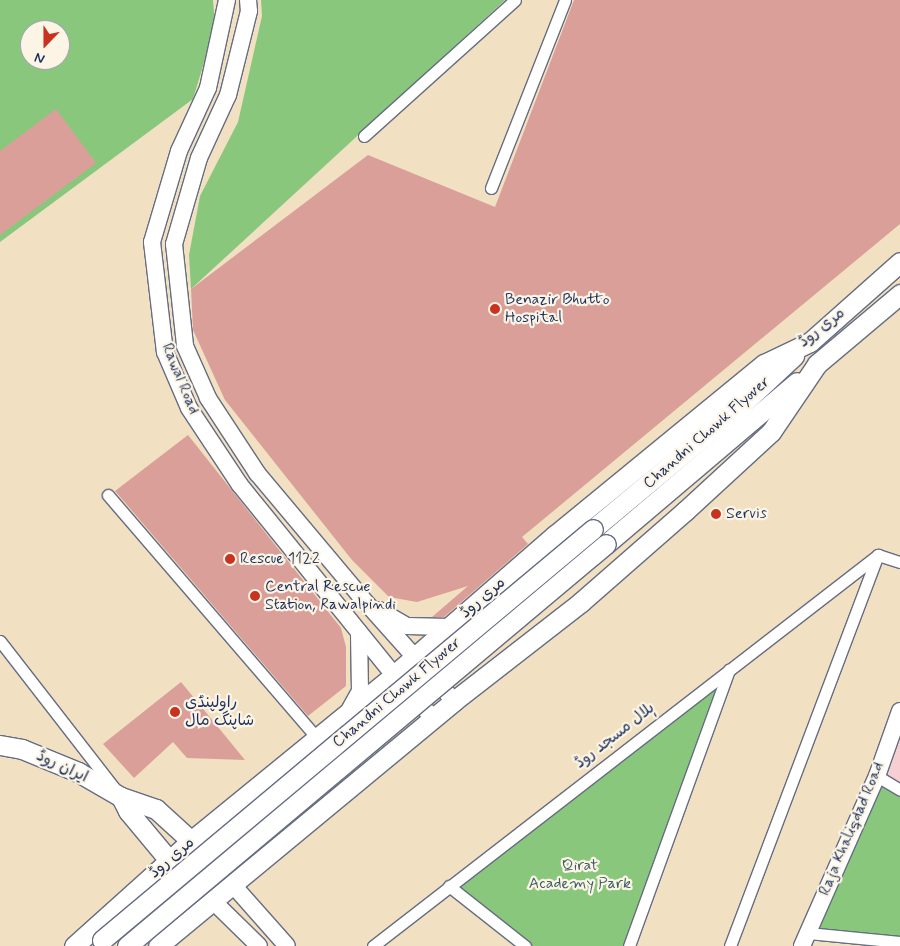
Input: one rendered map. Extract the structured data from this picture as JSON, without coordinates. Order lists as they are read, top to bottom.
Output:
{
  "streets": {
    "main road": [
      "مری روڈ",
      "Rawal Road",
      "Chandni Chowk Flyover",
      "ایران روڈ",
      "Raja Khaliqdad Road"
    ],
    "street": ["ہلال مسجد روڈ"]
  },
  "crossings": [
    ["مری روڈ", "Rawal Road"],
    ["مری روڈ", "Chandni Chowk Flyover"],
    ["مری روڈ", "ایران روڈ"]
  ],
  "parks": ["Qirat Academy Park"],
  "places": [
    "Benazir Bhutto Hospital",
    "Servis",
    "Rescue 1122",
    "Central Rescue Station, Rawalpindi",
    "راولپنڈی شاپنگ مال"
  ],
  "north": "bottom"
}
